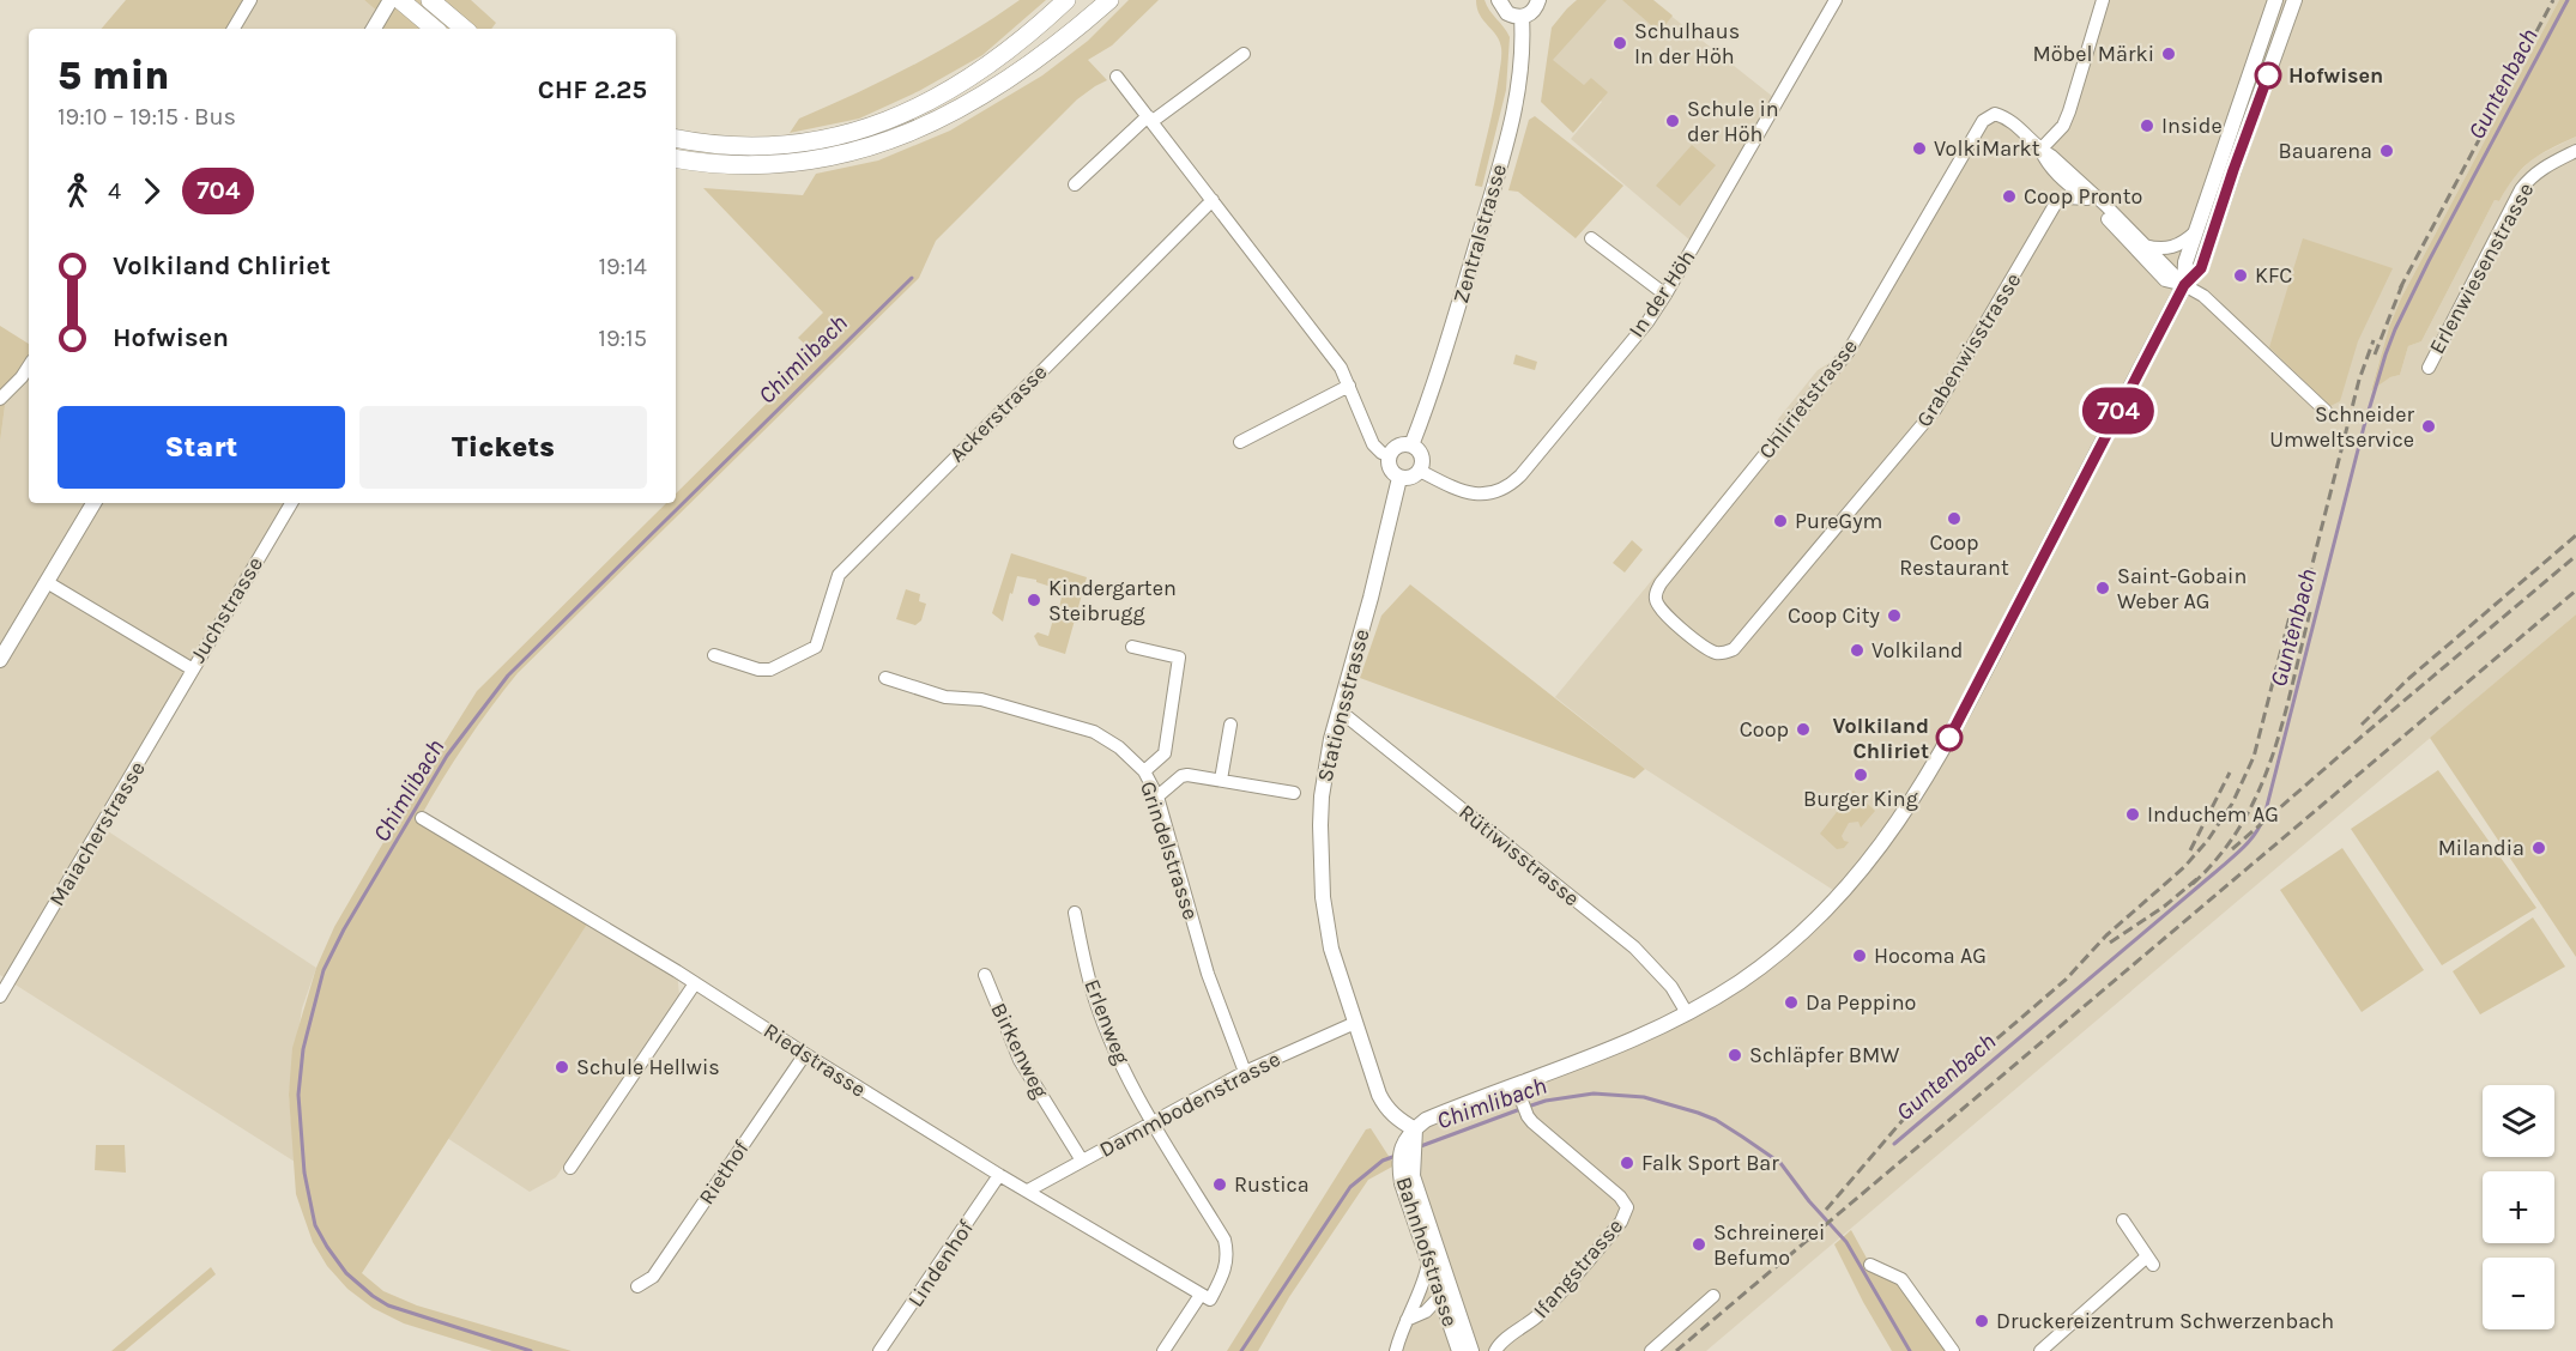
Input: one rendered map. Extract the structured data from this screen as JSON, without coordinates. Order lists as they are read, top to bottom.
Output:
{
  "streets": {
    "main road": ["Zentralstrasse", "Stationsstrasse", "Bahnhofstrasse"],
    "street": [
      "Erlenwiesenstrasse",
      "In der Höh",
      "Grabenwisstrasse",
      "Chlirietstrasse",
      "Ackerstrasse",
      "Juchstrasse",
      "Maiacherstrasse",
      "Grindelstrasse",
      "Rütiwisstrasse",
      "Erlenweg",
      "Birkenweg",
      "Riedstrasse",
      "Dammbodenstrasse",
      "Riethof",
      "Lindenhof",
      "Ifangstrasse"
    ]
  },
  "crossings": [
    ["Zentralstrasse", "In der Höh"],
    ["Zentralstrasse", "Stationsstrasse"],
    ["In der Höh", "Stationsstrasse"],
    ["Grabenwisstrasse", "Chlirietstrasse"],
    ["Juchstrasse", "Maiacherstrasse"],
    ["Stationsstrasse", "Rütiwisstrasse"],
    ["Stationsstrasse", "Dammbodenstrasse"],
    ["Stationsstrasse", "Bahnhofstrasse"],
    ["Grindelstrasse", "Dammbodenstrasse"],
    ["Erlenweg", "Riedstrasse"],
    ["Erlenweg", "Dammbodenstrasse"],
    ["Birkenweg", "Dammbodenstrasse"],
    ["Riedstrasse", "Dammbodenstrasse"],
    ["Riedstrasse", "Riethof"],
    ["Riedstrasse", "Lindenhof"]
  ],
  "water": ["Guntenbach", "Chimlibach"],
  "places": [
    "Schulhaus In der Höh",
    "Möbel Märki",
    "Hofwisen",
    "Schule in der Höh",
    "Inside",
    "VolkiMarkt",
    "Bauarena",
    "Coop Pronto",
    "KFC",
    "Schneider Umweltservice",
    "Coop Restaurant",
    "PureGym",
    "Saint-Gobain Weber AG",
    "Kindergarten Steibrugg",
    "Coop City",
    "Volkiland",
    "Coop",
    "Volkiland Chliriet",
    "Burger King",
    "Induchem AG",
    "Milandia",
    "Hocoma AG",
    "Da Peppino",
    "Schläpfer BMW",
    "Schule Hellwis",
    "Falk Sport Bar",
    "Rustica",
    "Schreinerei Befumo",
    "Druckereizentrum Schwerzenbach"
  ],
  "lines": ["bus line 704"],
  "page": {
    "on_map": "704",
    "heading": ["5 min", "19:10 – 19:15 · Bus", "CHF 2.25"],
    "legs": ["4", "704"],
    "list": [
      {
        "name": "Volkiland Chliriet",
        "value": "19:14"
      },
      {
        "name": "Hofwisen",
        "value": "19:15"
      }
    ],
    "buttons": ["Start", "Tickets"],
    "map_buttons": ["+", "−"]
  }
}
